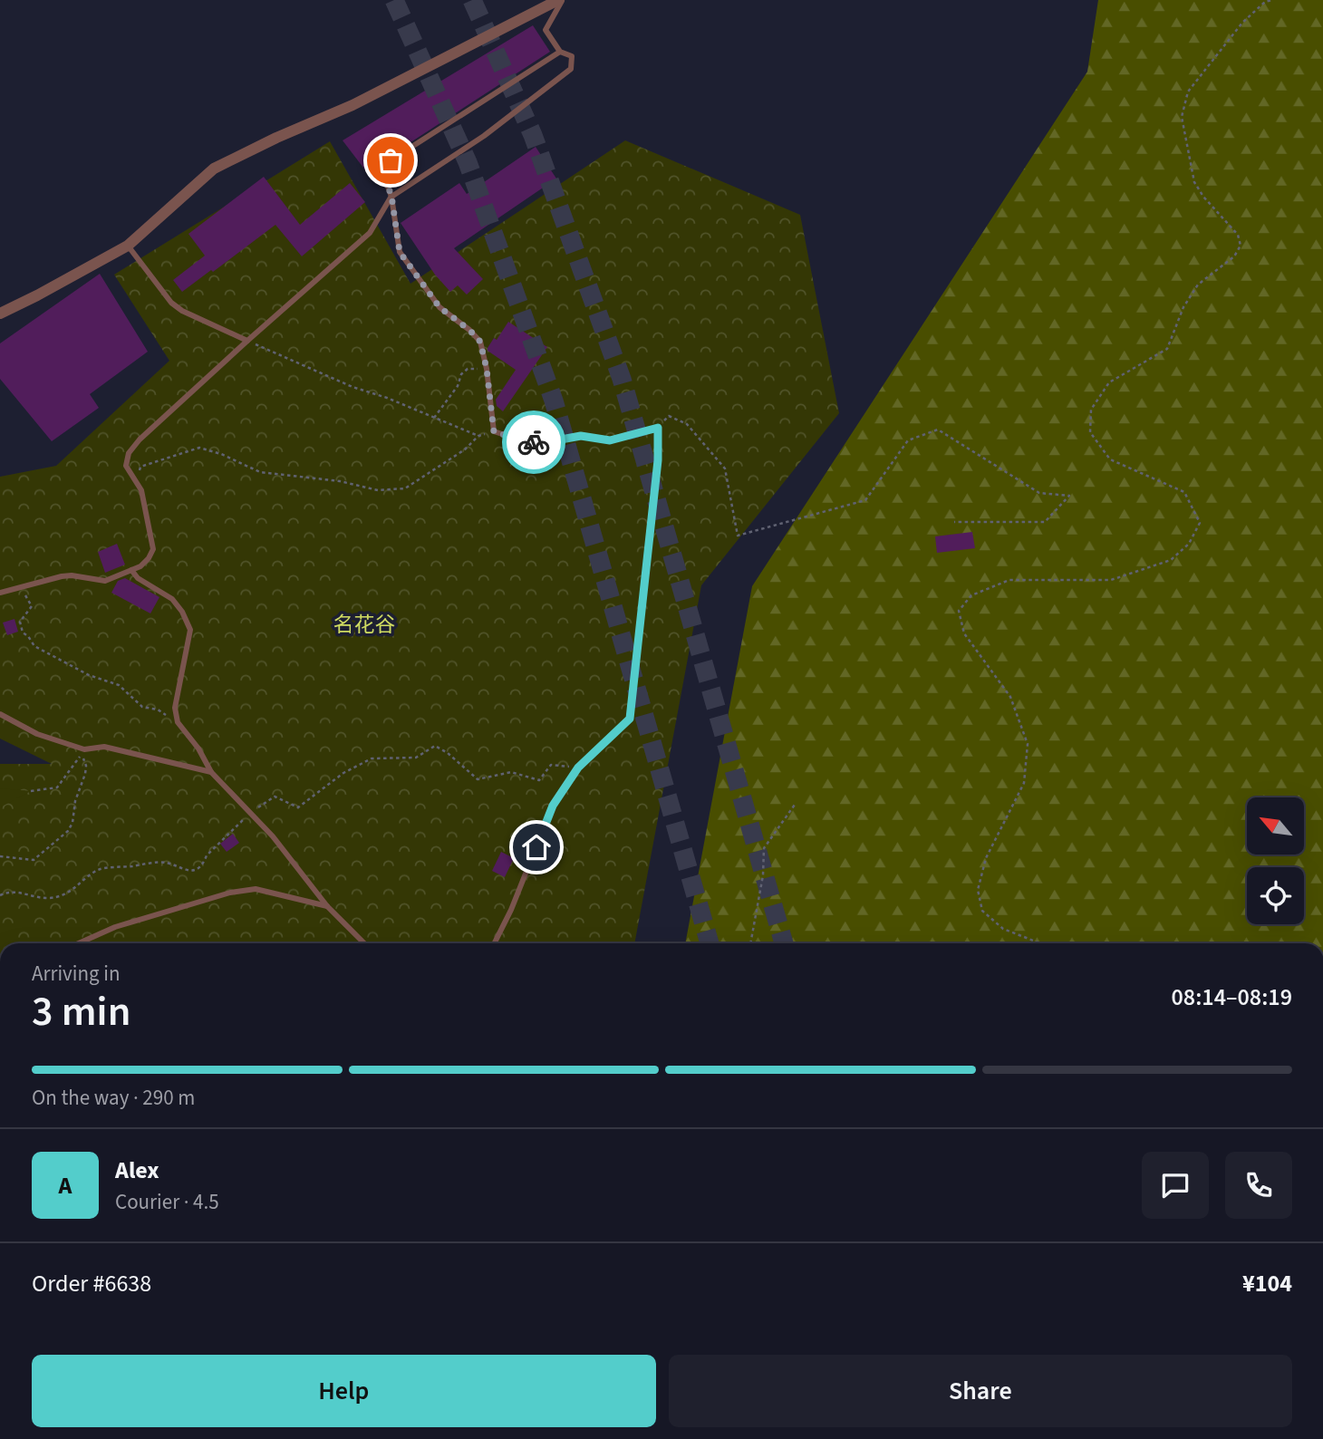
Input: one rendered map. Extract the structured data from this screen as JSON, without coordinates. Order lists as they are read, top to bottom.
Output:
{
  "parks": ["名花谷"],
  "north": "top left",
  "page": {
    "heading": ["3 min", "Arriving in", "08:14–08:19"],
    "panel": [
      "Alex",
      "Courier · 4.5",
      "Order #6638",
      "¥104"
    ],
    "bar": "On the way · 290 m",
    "round": "A",
    "buttons": ["Help", "Share"]
  }
}
